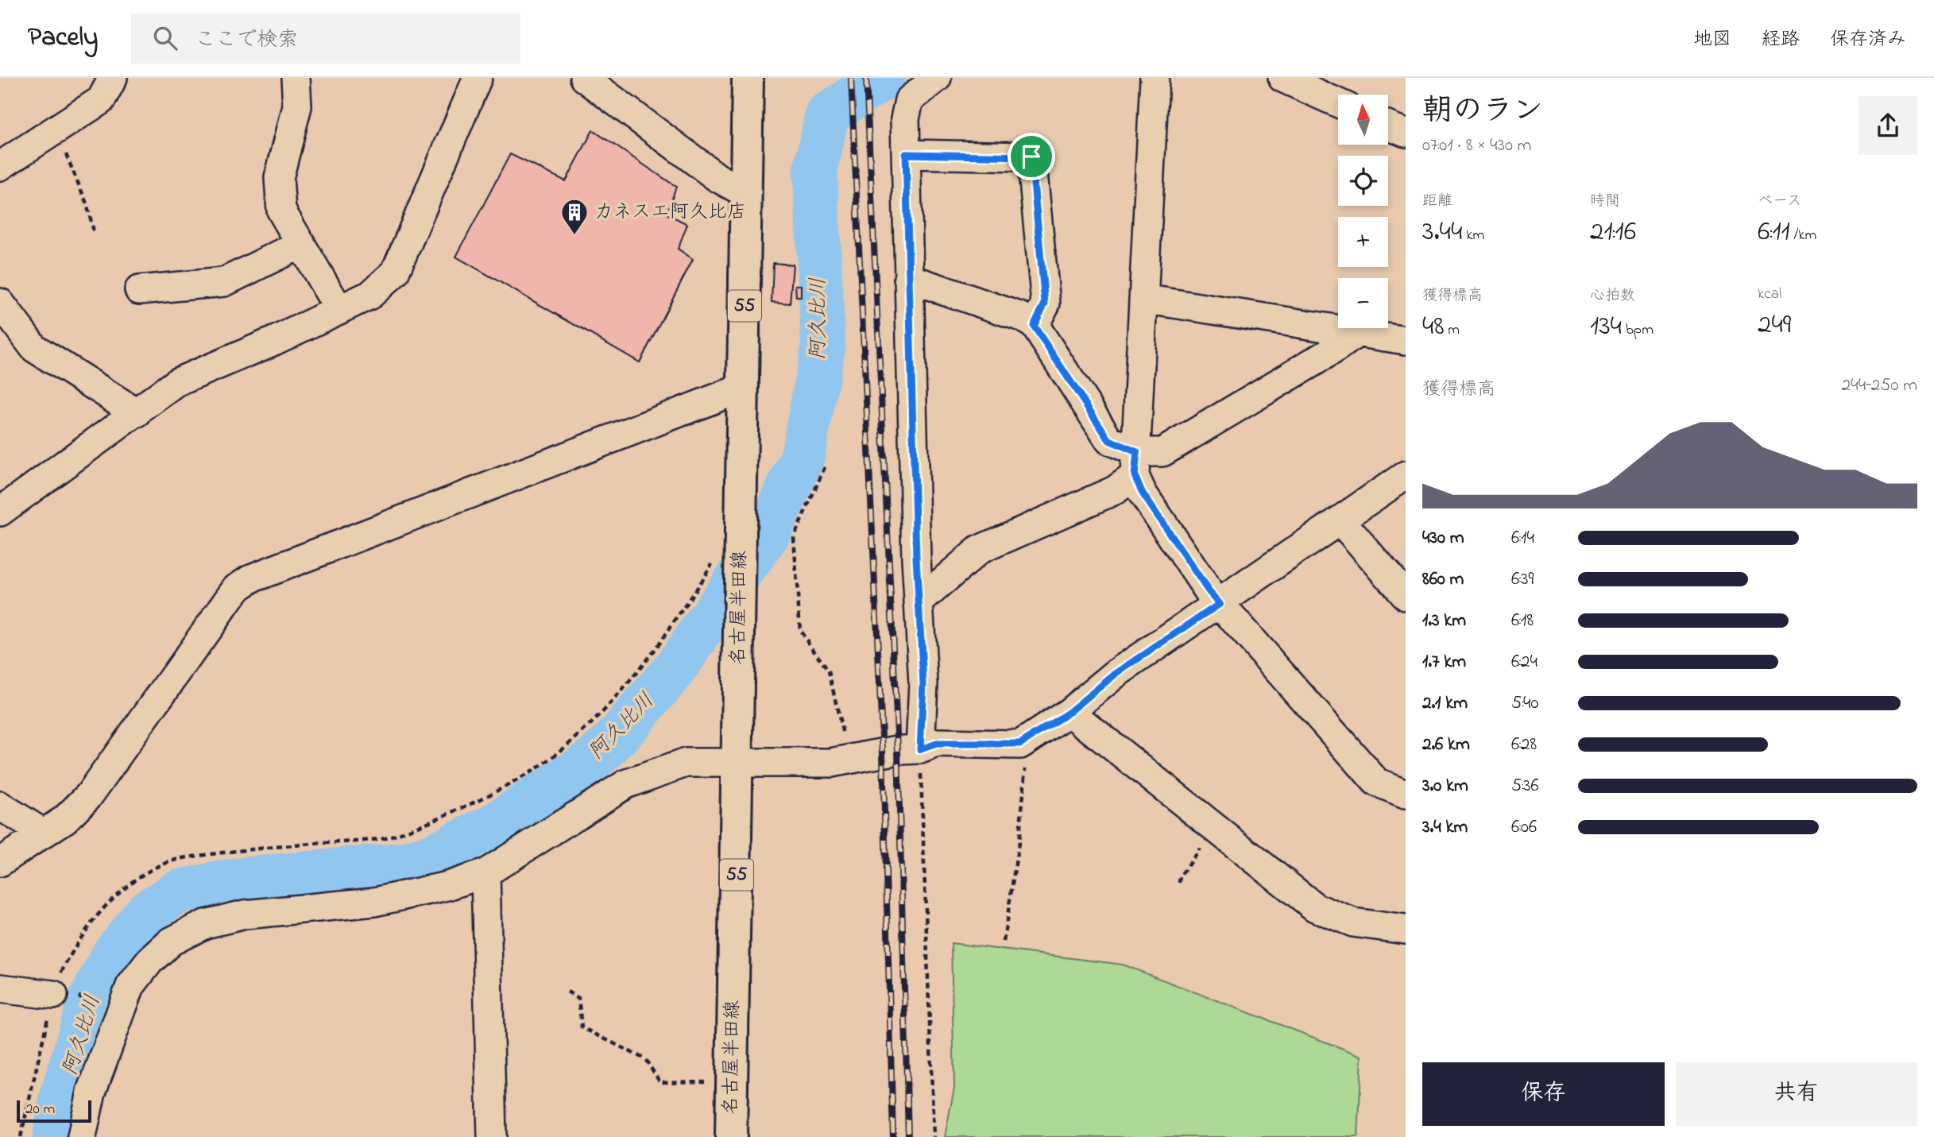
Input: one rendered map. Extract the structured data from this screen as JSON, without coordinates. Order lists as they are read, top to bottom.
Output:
{
  "streets": {
    "main road": ["55", "名古屋半田線"]
  },
  "water": ["阿久比川"],
  "places": {
    "building": ["カネスエ阿久比店"]
  },
  "scale_bar": "20 m",
  "north": "top",
  "page": {
    "header": "Pacely",
    "search": "ここで検索",
    "nav": ["地図", "経路", "保存済み"],
    "heading": ["朝のラン", "07:01 · 8 × 430 m"],
    "map_buttons": ["+", "−"],
    "stats": [
      ["距離", "3.44 km"],
      ["時間", "21:16"],
      ["ペース", "6:11 /km"],
      ["獲得標高", "48 m"],
      ["心拍数", "134 bpm"],
      ["kcal", "249"]
    ],
    "chart": ["獲得標高", "244–250 m"],
    "list": [
      {
        "name": "430 m",
        "note": "6:14"
      },
      {
        "name": "860 m",
        "note": "6:39"
      },
      {
        "name": "1.3 km",
        "note": "6:18"
      },
      {
        "name": "1.7 km",
        "note": "6:24"
      },
      {
        "name": "2.1 km",
        "note": "5:40"
      },
      {
        "name": "2.6 km",
        "note": "6:28"
      },
      {
        "name": "3.0 km",
        "note": "5:36"
      },
      {
        "name": "3.4 km",
        "note": "6:06"
      }
    ],
    "buttons": ["保存", "共有"],
    "scale": "20 m"
  }
}
